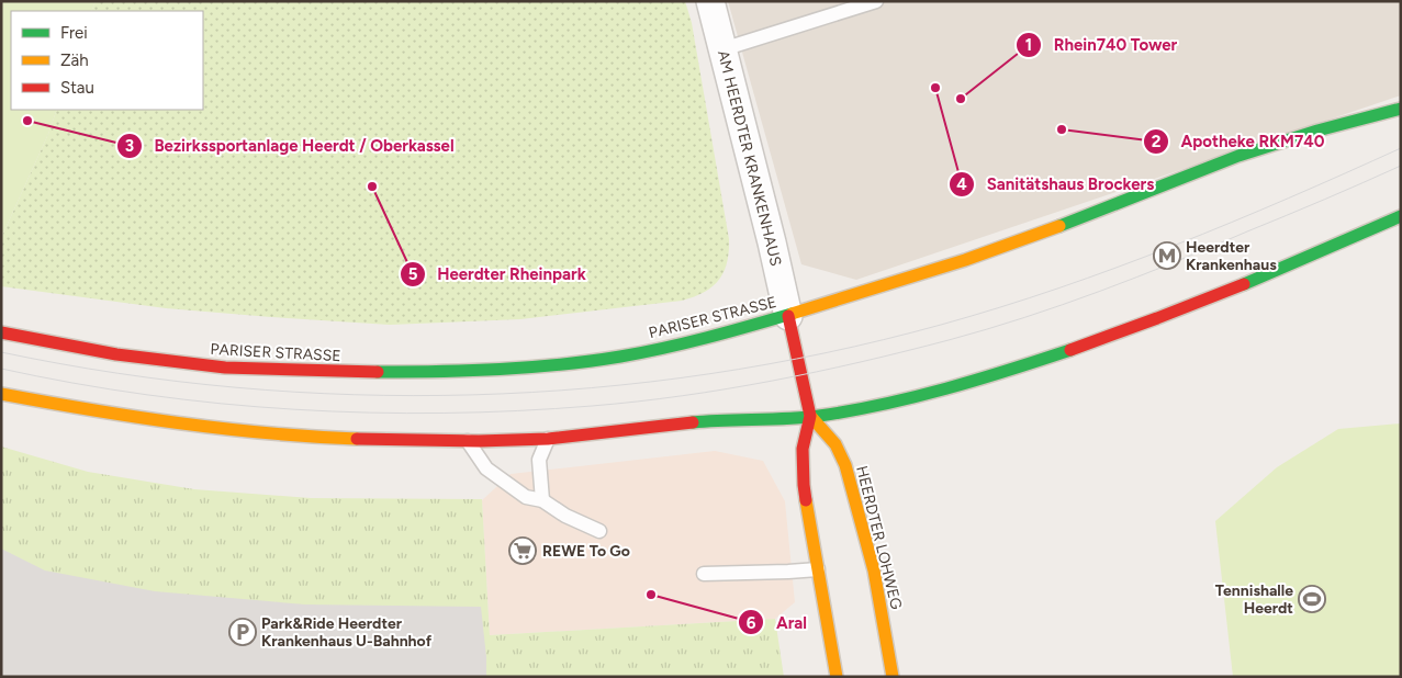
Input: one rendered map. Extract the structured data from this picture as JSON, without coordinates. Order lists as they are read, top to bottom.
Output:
{
  "streets": {
    "main road": ["PARISER STRASSE", "HEERDTER LOHWEG"],
    "street": ["AM HEERDTER KRANKENHAUS"]
  },
  "crossings": [
    ["AM HEERDTER KRANKENHAUS", "PARISER STRASSE"],
    ["AM HEERDTER KRANKENHAUS", "HEERDTER LOHWEG"],
    ["PARISER STRASSE", "HEERDTER LOHWEG"]
  ],
  "places": {
    "other": [
      "Sanitätshaus Brockers",
      "Rhein740 Tower",
      "Bezirkssportanlage Heerdt / Oberkassel",
      "Apotheke RKM740",
      "Heerdter Rheinpark",
      "Aral"
    ],
    "metro station": ["Heerdter Krankenhaus"],
    "supermarket": ["REWE To Go"],
    "sports": ["Tennishalle Heerdt"],
    "parking": ["Park&Ride Heerdter Krankenhaus U-Bahnhof"]
  },
  "legend": ["Frei", "Zäh", "Stau"]
}
